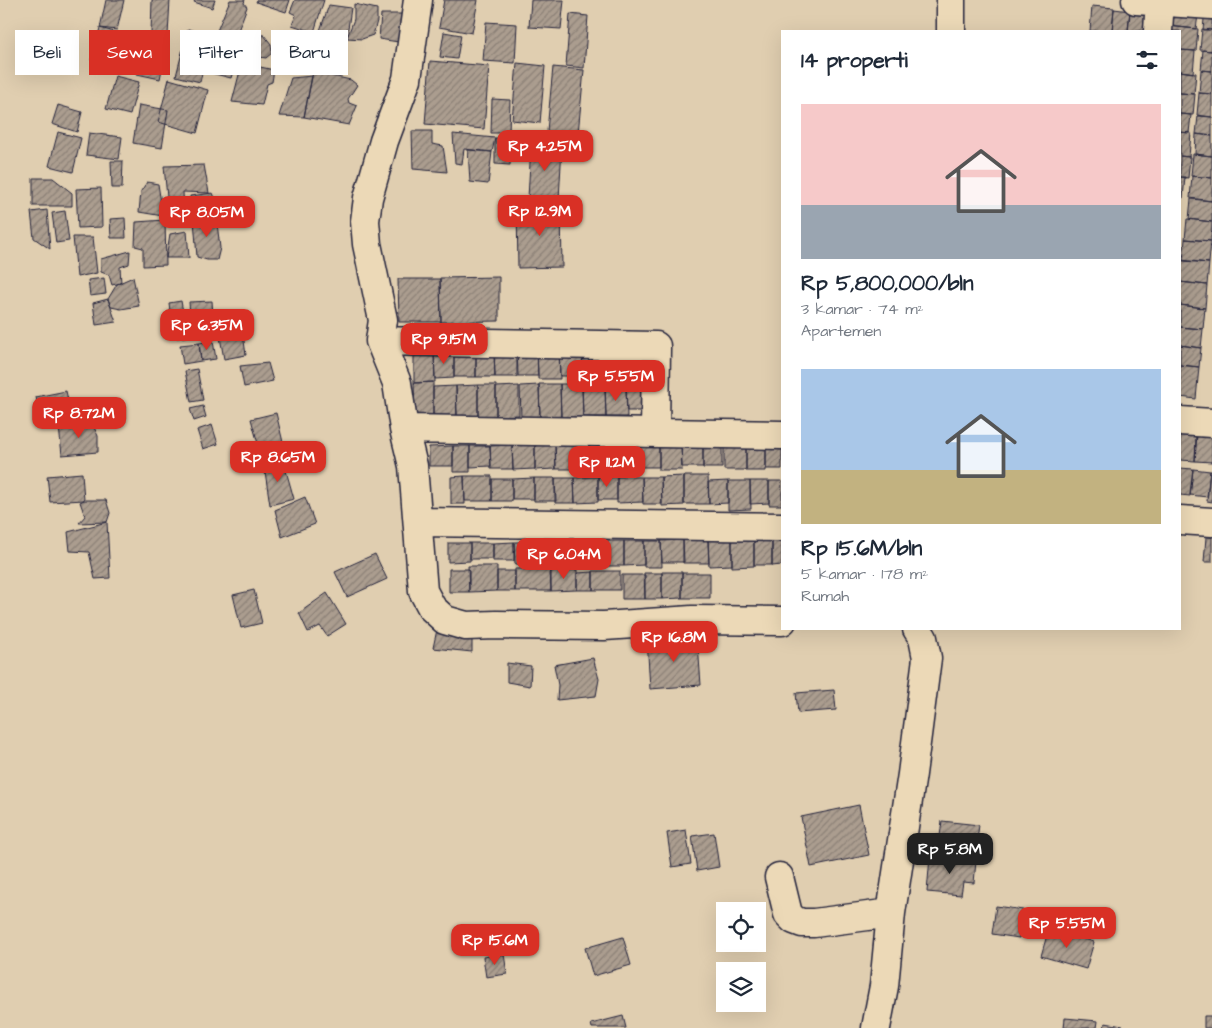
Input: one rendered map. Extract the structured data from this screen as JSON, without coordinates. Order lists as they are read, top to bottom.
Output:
{
  "page": {
    "chip": [
      "Beli",
      "Sewa",
      "Filter",
      "Baru"
    ],
    "heading": "14 properti",
    "list": [
      {
        "name": "Rp 5,800,000/bln",
        "note": "3 kamar · 74 m² · Apartemen"
      },
      {
        "name": "Rp 15.6M/bln",
        "note": "5 kamar · 178 m² · Rumah"
      }
    ],
    "price": [
      "Rp 4.25M",
      "Rp 12.9M",
      "Rp 8.05M",
      "Rp 6.35M",
      "Rp 9.15M",
      "Rp 5.55M",
      "Rp 8.72M",
      "Rp 8.65M",
      "Rp 11.2M",
      "Rp 6.04M",
      "Rp 16.8M",
      "Rp 5.8M",
      "Rp 5.55M",
      "Rp 15.6M"
    ]
  }
}
